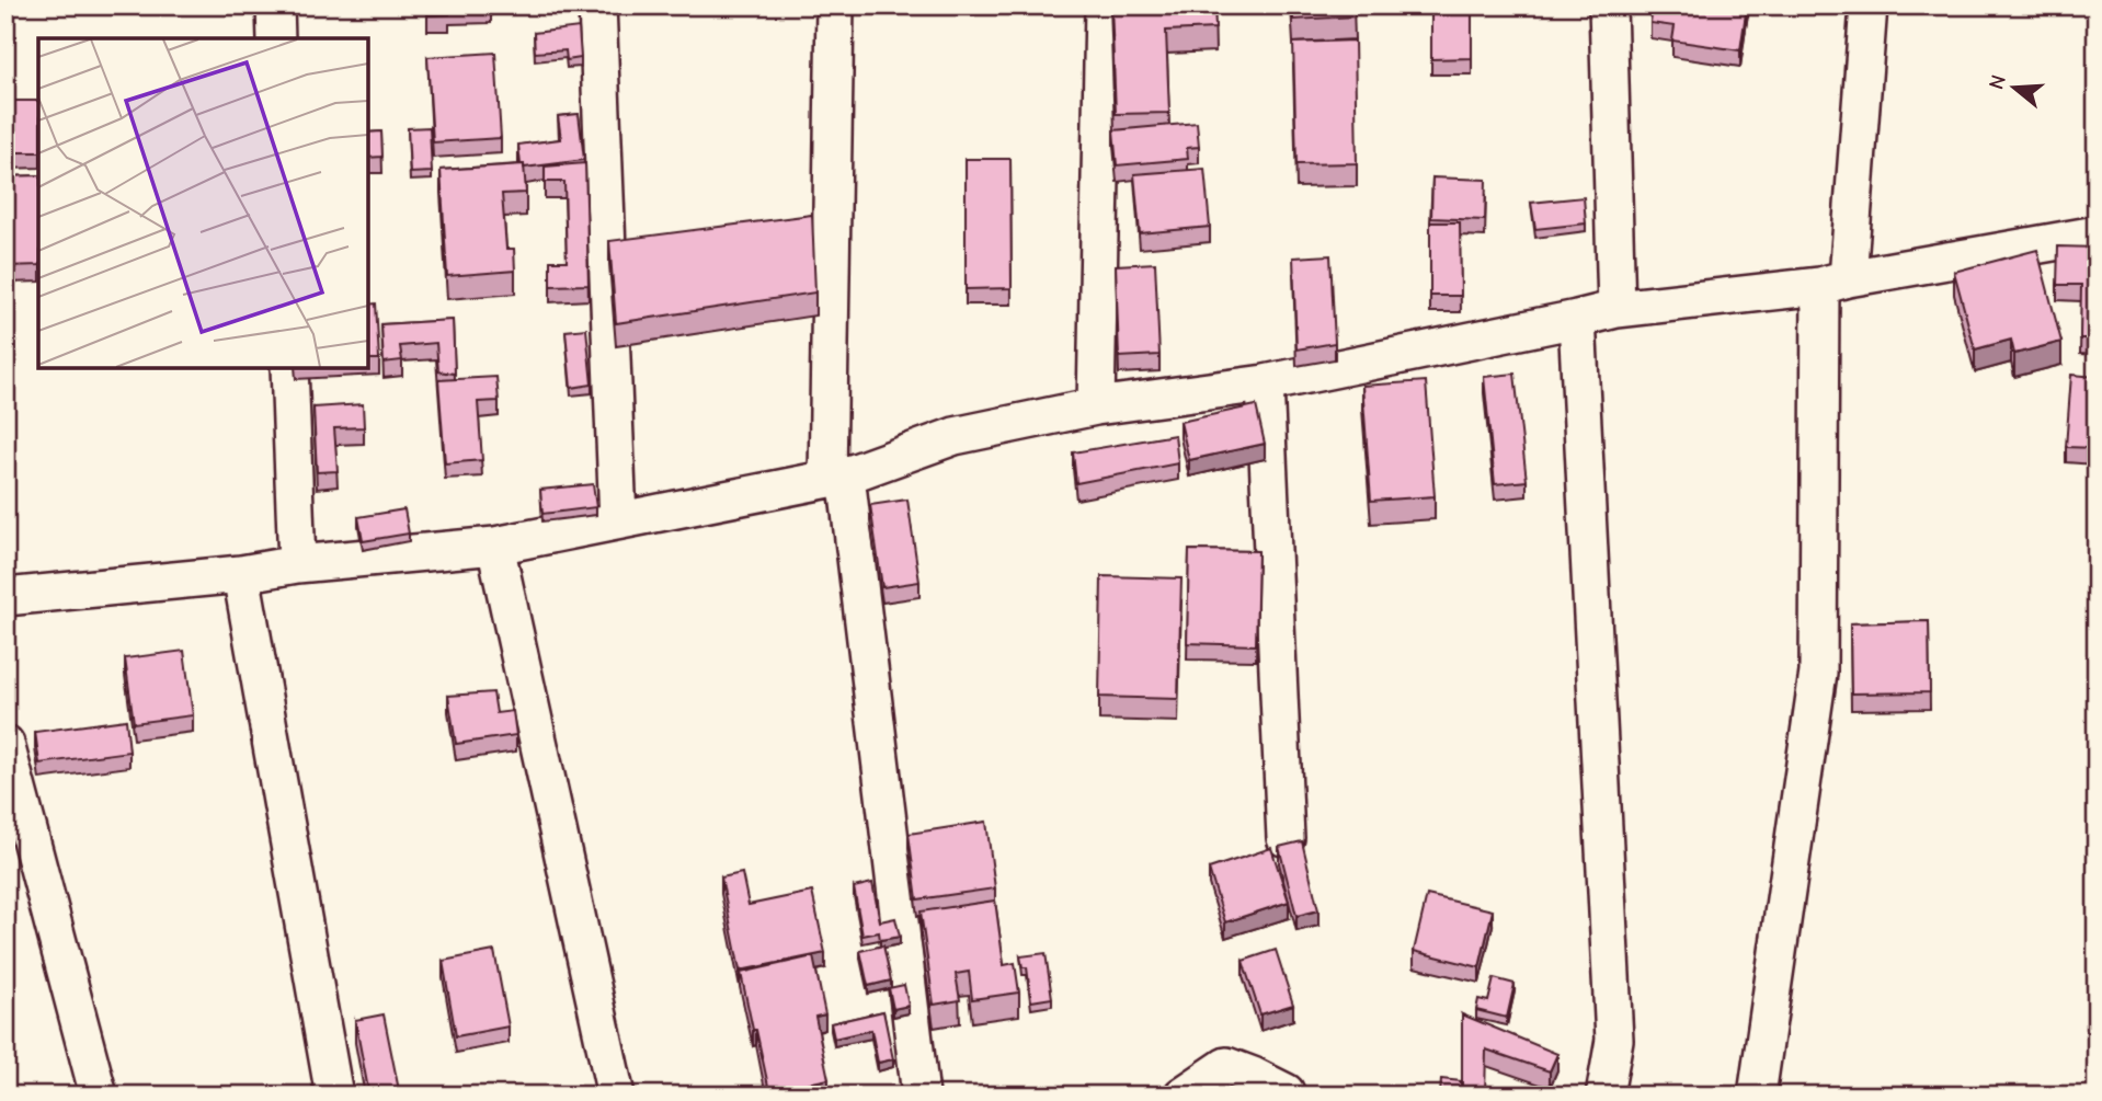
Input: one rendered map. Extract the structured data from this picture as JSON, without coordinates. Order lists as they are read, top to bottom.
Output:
{
  "north": "left"
}
